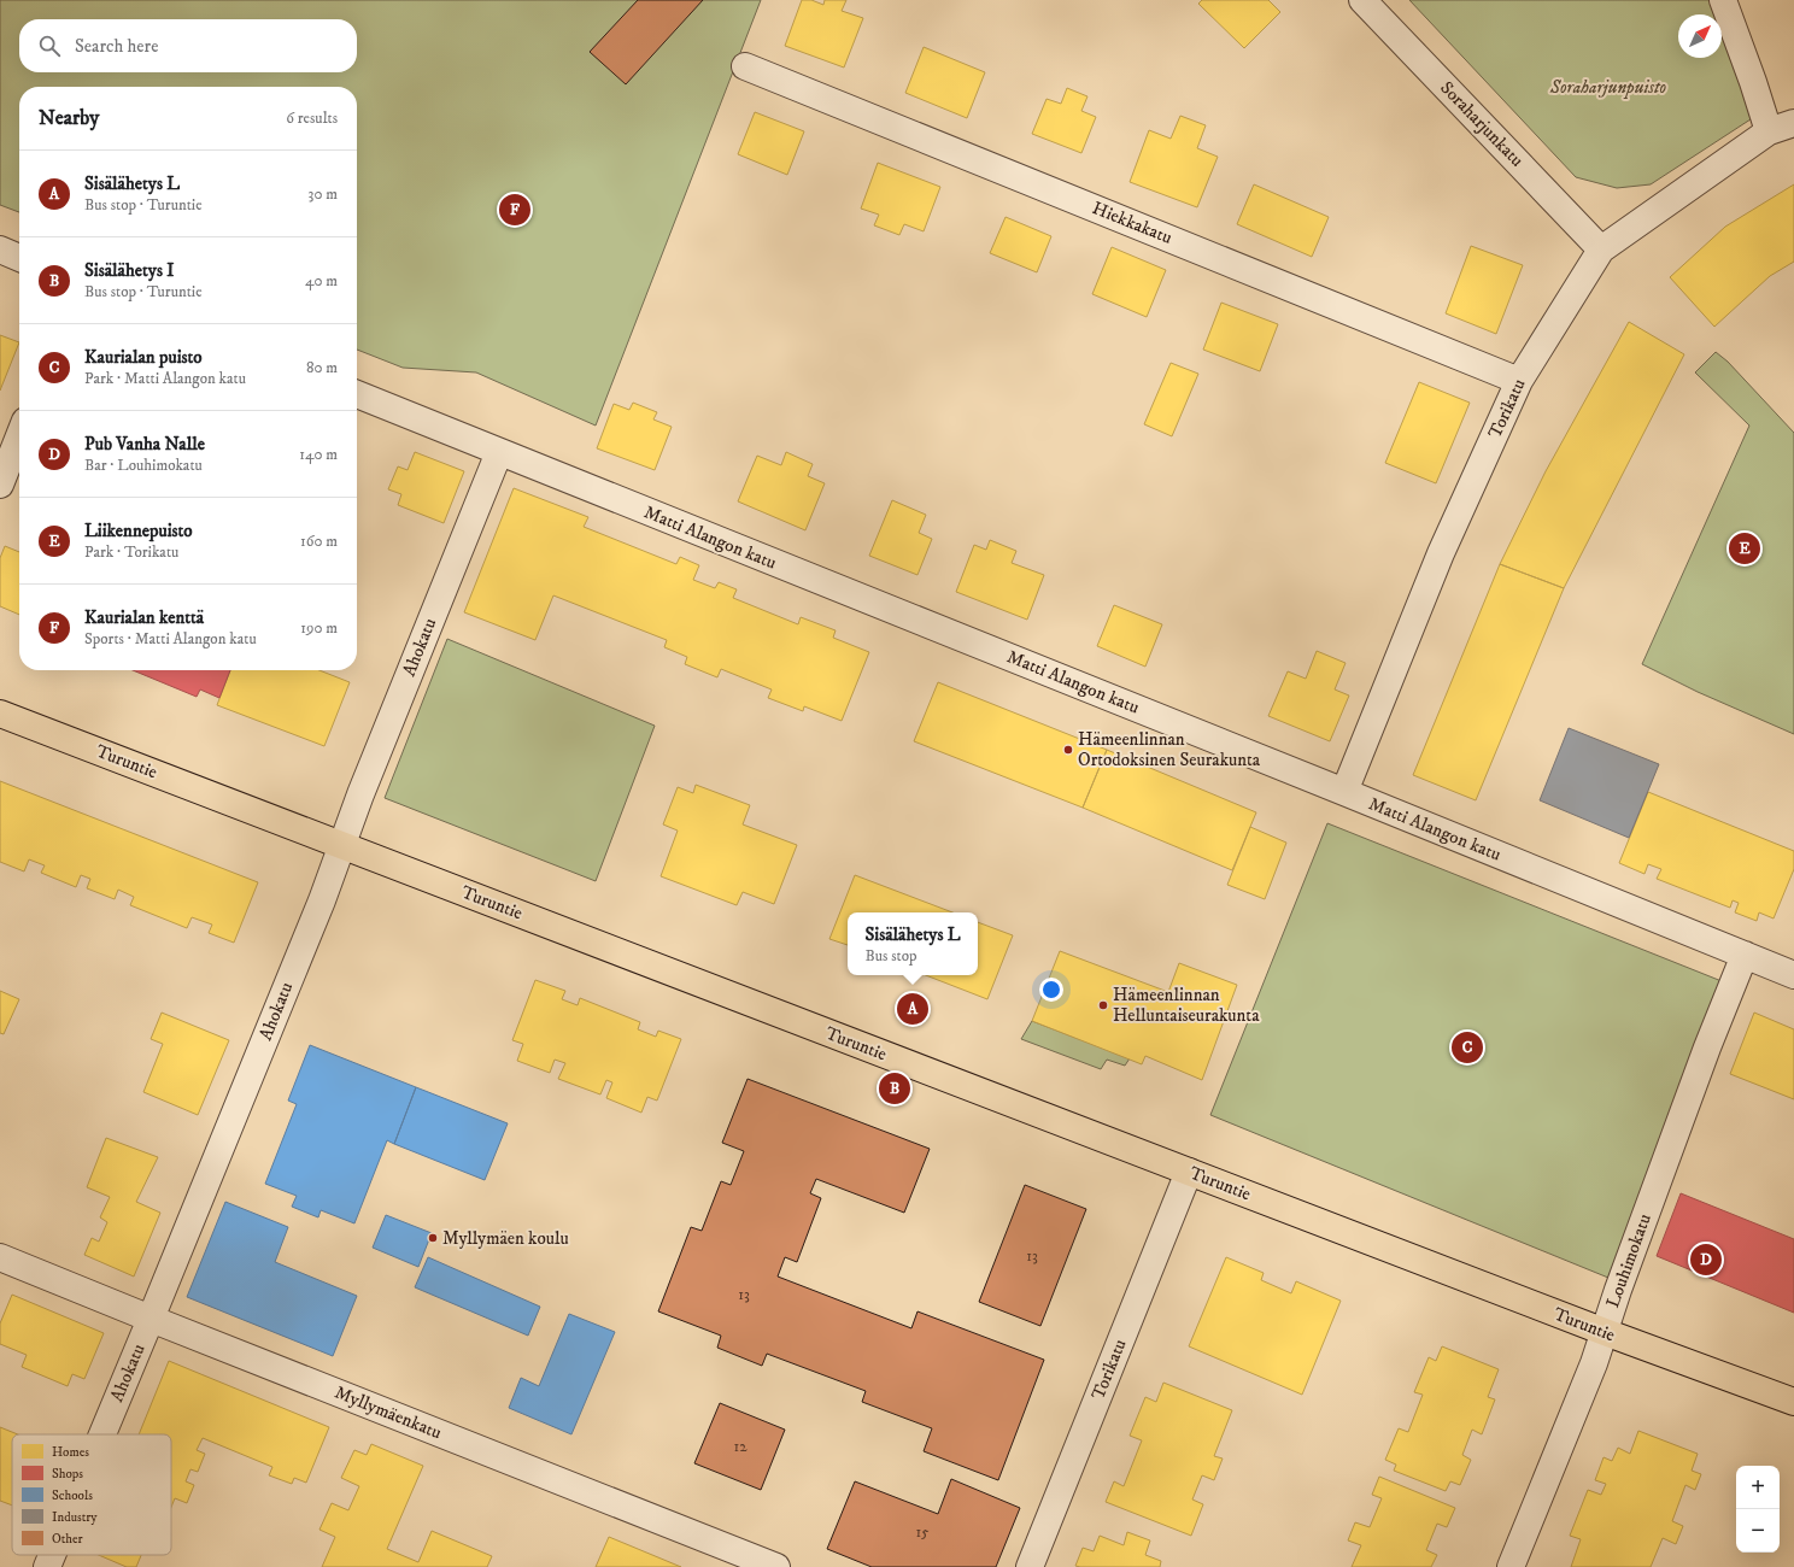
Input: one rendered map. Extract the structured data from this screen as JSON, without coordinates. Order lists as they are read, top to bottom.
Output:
{
  "streets": {
    "main road": ["Turuntie"],
    "street": [
      "Soraharjunkatu",
      "Hiekkakatu",
      "Torikatu",
      "Matti Alangon katu",
      "Ahokatu",
      "Louhimokatu",
      "Myllymäenkatu"
    ]
  },
  "crossings": [
    ["Soraharjunkatu", "Torikatu"],
    ["Hiekkakatu", "Torikatu"],
    ["Torikatu", "Matti Alangon katu"],
    ["Torikatu", "Turuntie"],
    ["Matti Alangon katu", "Ahokatu"],
    ["Matti Alangon katu", "Louhimokatu"],
    ["Ahokatu", "Turuntie"],
    ["Ahokatu", "Myllymäenkatu"],
    ["Turuntie", "Louhimokatu"]
  ],
  "parks": ["Soraharjunpuisto"],
  "places": ["Hämeenlinnan Ortodoksinen Seurakunta", "Hämeenlinnan Helluntaiseurakunta", "Myllymäen koulu"],
  "house_numbers": [
    "13",
    "13",
    "12",
    "15"
  ],
  "legend": [
    "Homes",
    "Shops",
    "Schools",
    "Industry",
    "Other"
  ],
  "north": "top right",
  "page": {
    "search": "Search here",
    "heading": ["Nearby", "6 results"],
    "list": [
      {
        "mark": "A",
        "name": "Sisälähetys L",
        "note": "Bus stop · Turuntie",
        "value": "30 m"
      },
      {
        "mark": "B",
        "name": "Sisälähetys I",
        "note": "Bus stop · Turuntie",
        "value": "40 m"
      },
      {
        "mark": "C",
        "name": "Kaurialan puisto",
        "note": "Park · Matti Alangon katu",
        "value": "80 m"
      },
      {
        "mark": "D",
        "name": "Pub Vanha Nalle",
        "note": "Bar · Louhimokatu",
        "value": "140 m"
      },
      {
        "mark": "E",
        "name": "Liikennepuisto",
        "note": "Park · Torikatu",
        "value": "160 m"
      },
      {
        "mark": "F",
        "name": "Kaurialan kenttä",
        "note": "Sports · Matti Alangon katu",
        "value": "190 m"
      }
    ],
    "pins": [
      "F",
      "E",
      "A",
      "C",
      "B",
      "D"
    ],
    "popup": ["Sisälähetys L", "Bus stop"],
    "map_buttons": ["+", "−"]
  }
}
